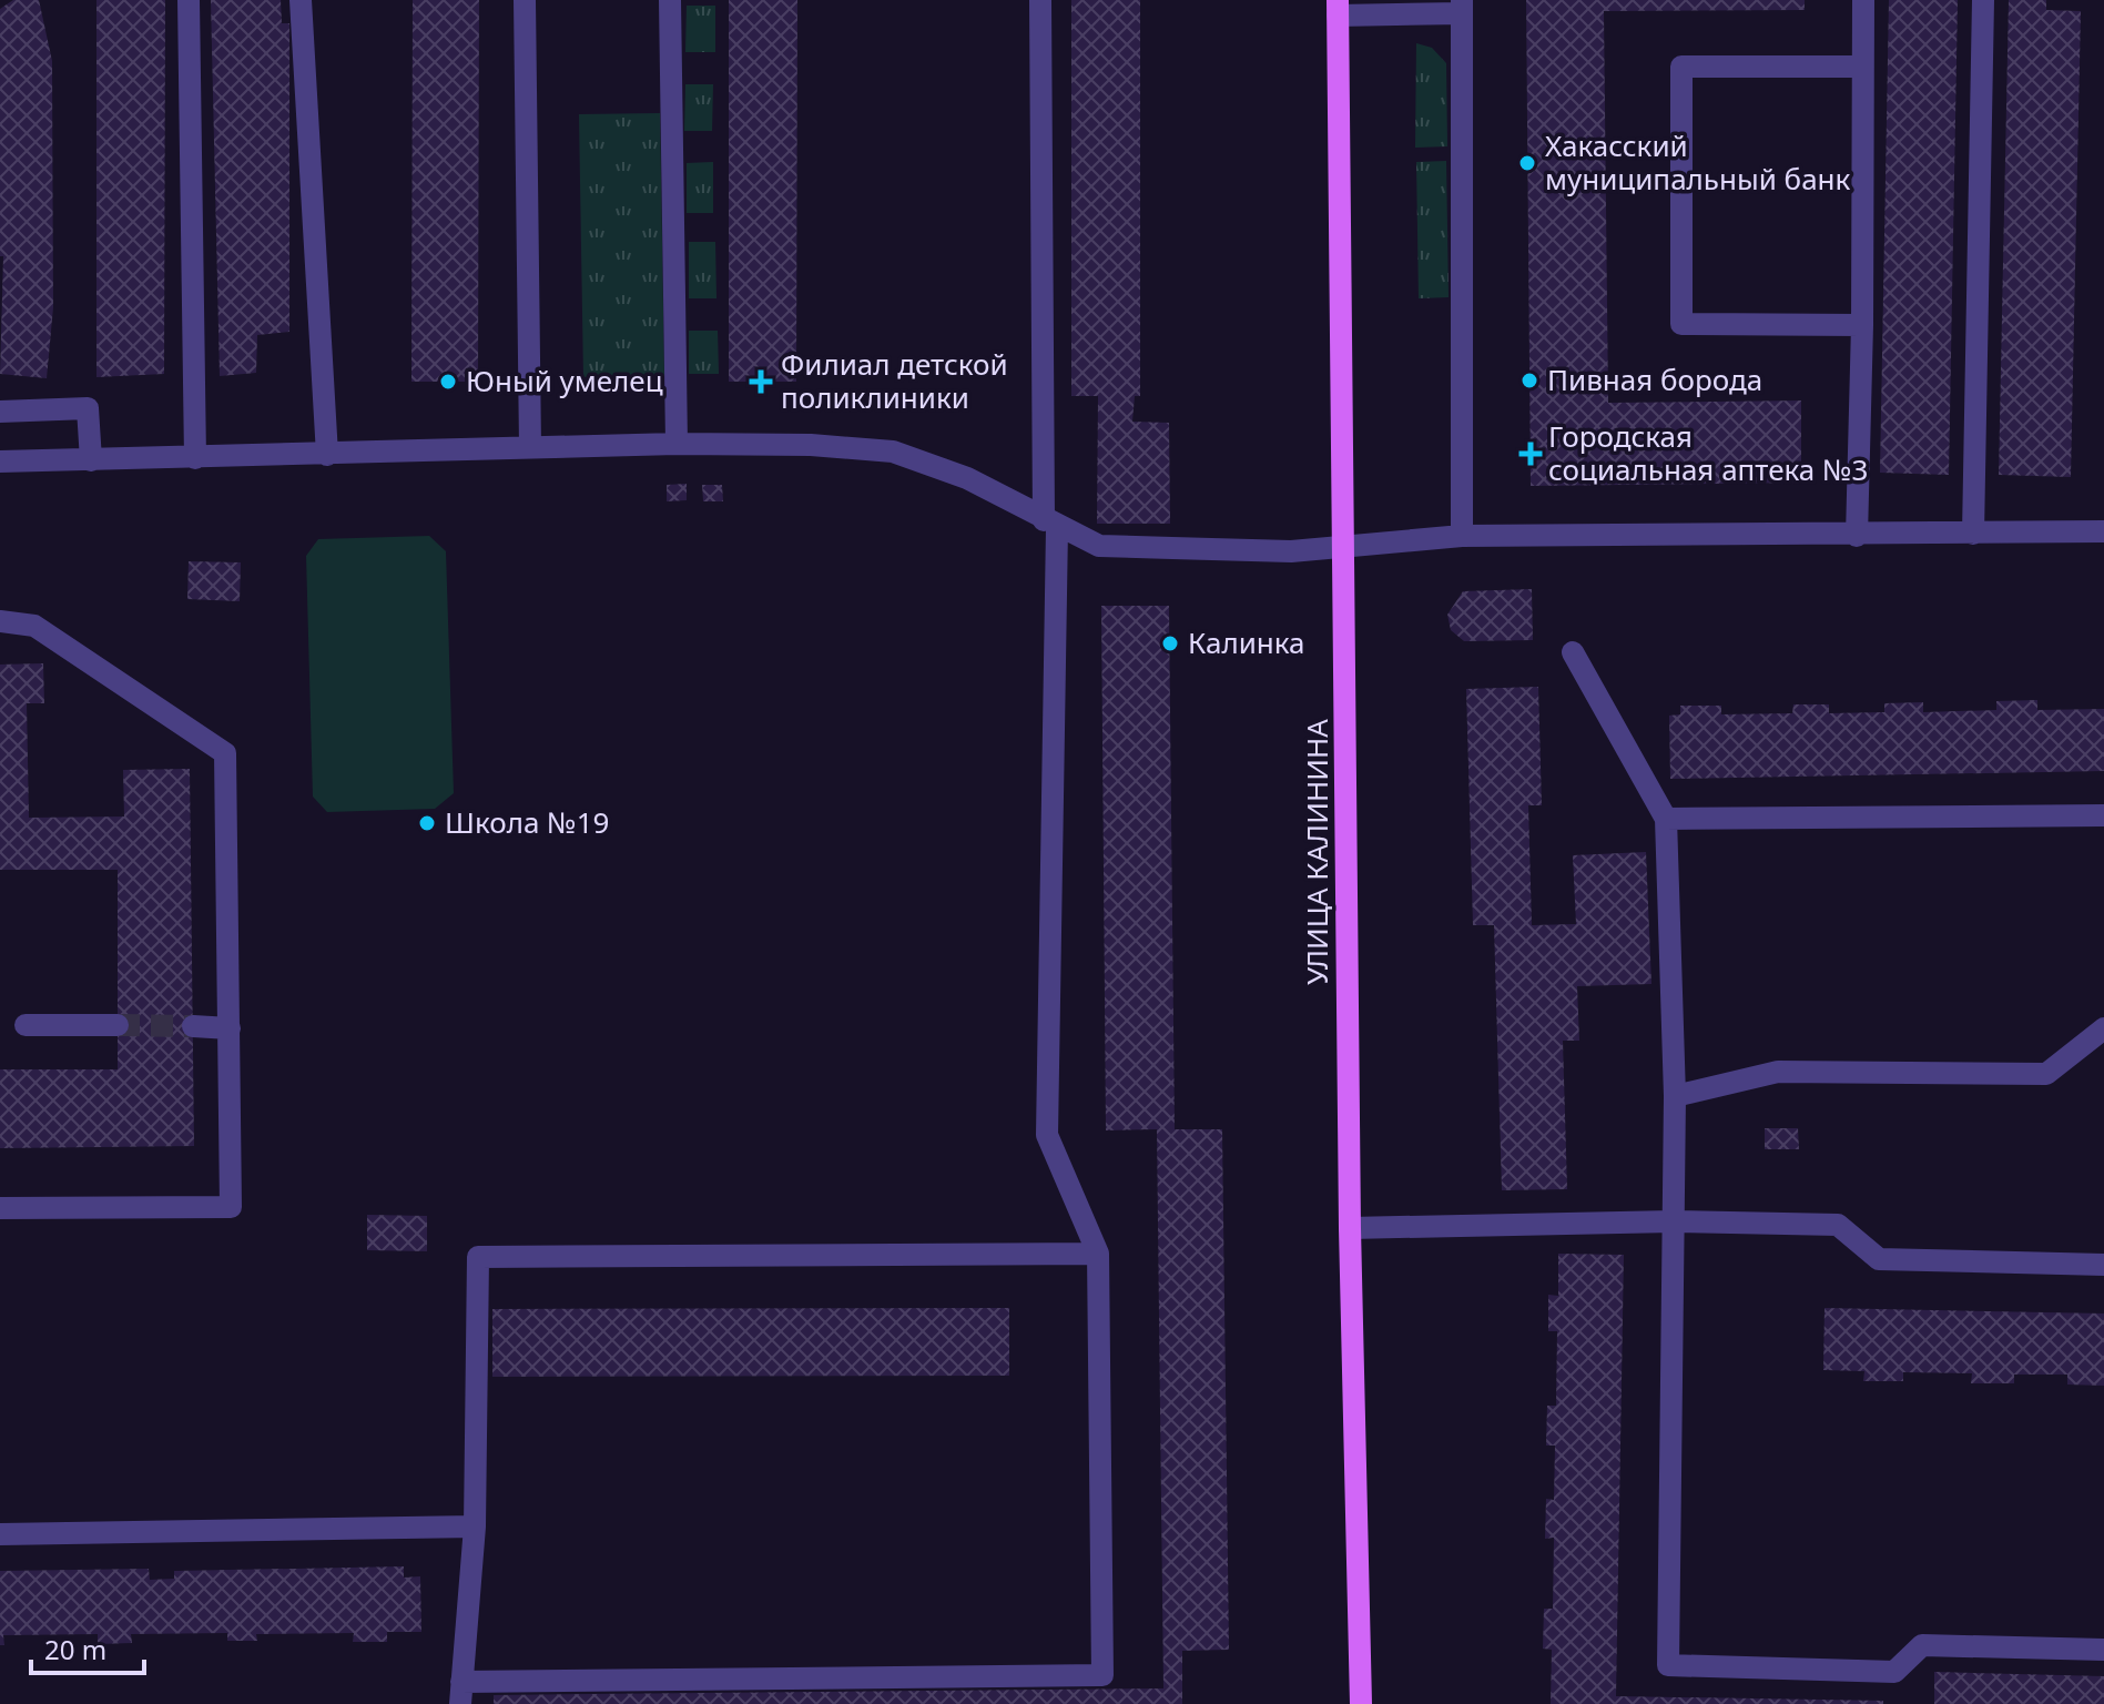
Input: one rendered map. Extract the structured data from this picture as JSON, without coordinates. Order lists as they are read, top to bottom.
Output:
{
  "streets": {
    "main road": ["УЛИЦА КАЛИНИНА"]
  },
  "places": {
    "other": [
      "Хакасский муниципальный банк",
      "Пивная борода",
      "Юный умелец",
      "Калинка",
      "Школа №19"
    ],
    "health": ["Филиал детской поликлиники", "Городская социальная аптека №3"]
  },
  "scale_bar": "20 m"
}
